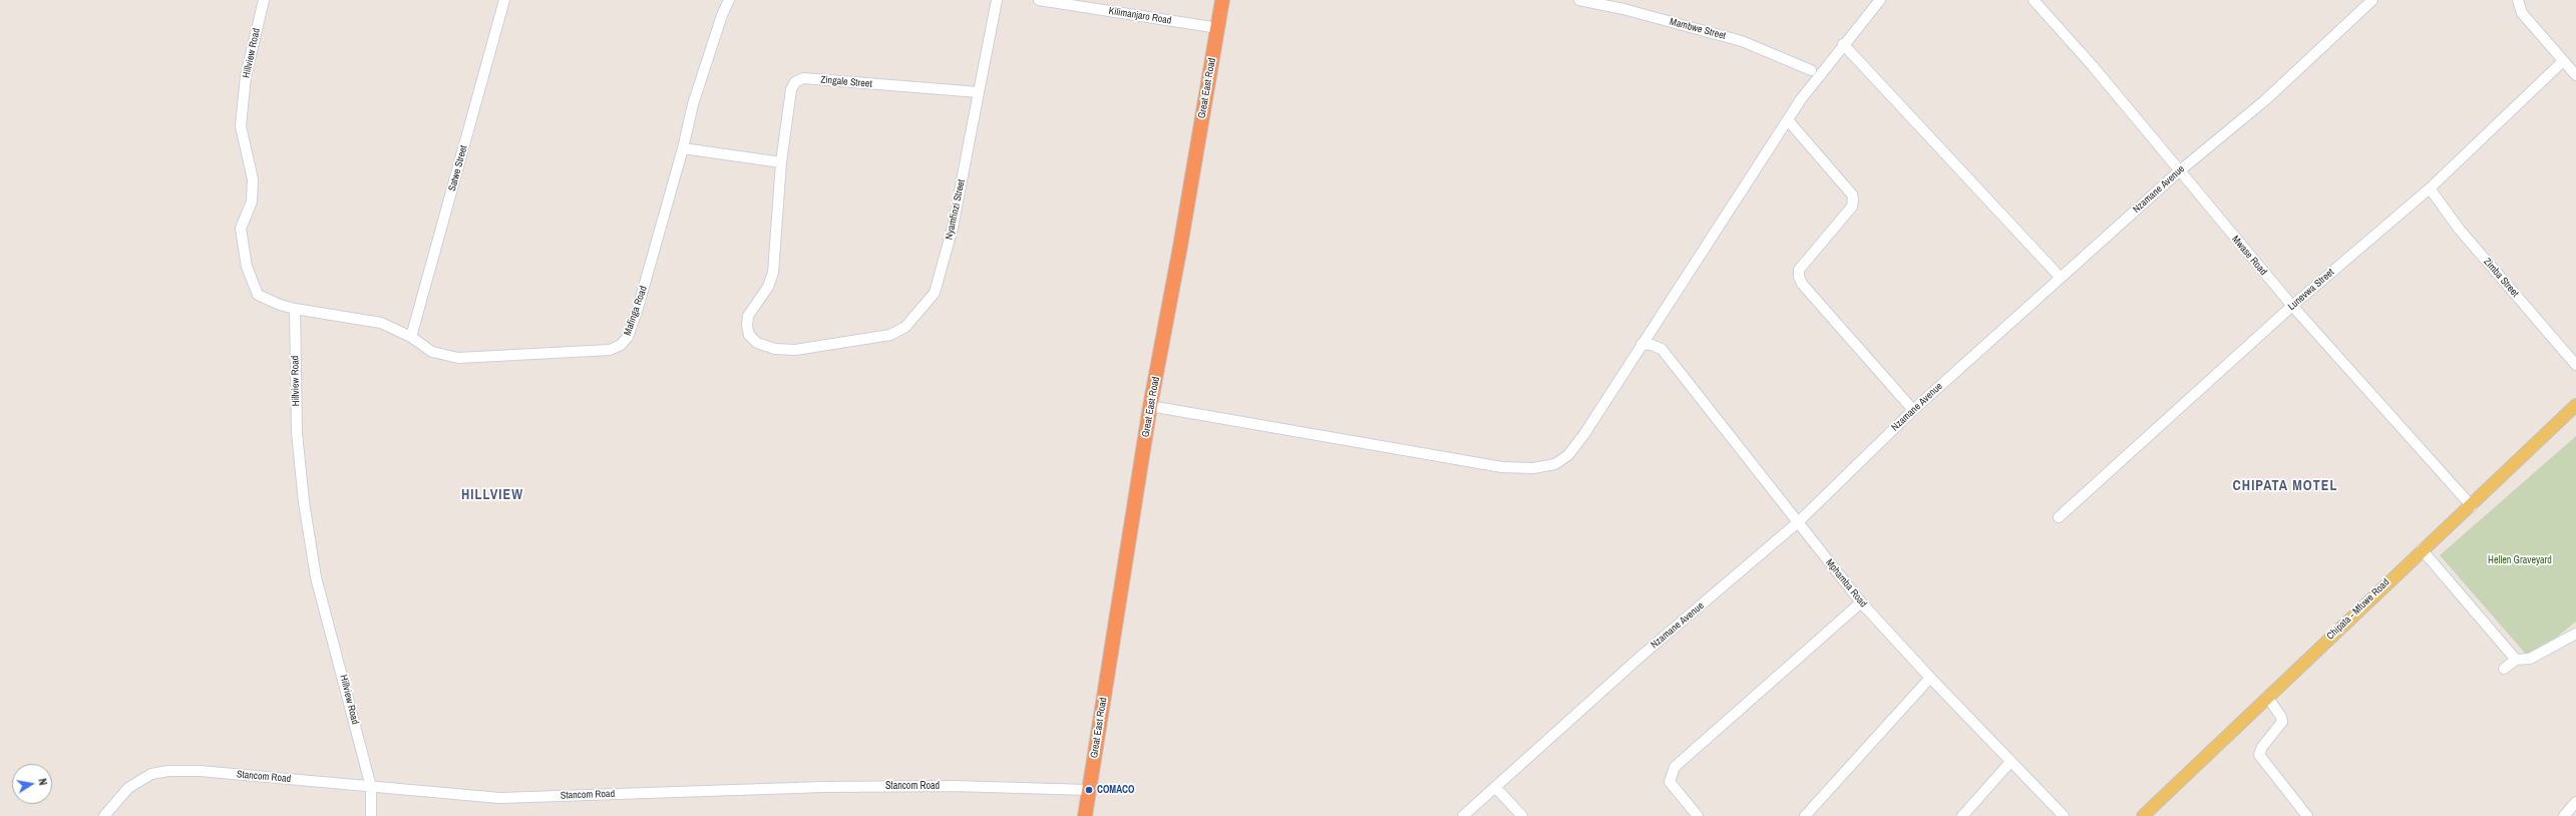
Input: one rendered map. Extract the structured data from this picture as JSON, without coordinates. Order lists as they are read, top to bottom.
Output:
{
  "streets": {
    "highway": ["Great East Road"],
    "main road": ["Chipata - Mfuwe Road"],
    "street": [
      "Kilimanjaro Road",
      "Mambwe Street",
      "Hillview Road",
      "Zingale Street",
      "Satwe Street",
      "Nzamane Avenue",
      "Nyamfinzi Street",
      "Mwase Road",
      "Zimba Street",
      "Lunevwa Street",
      "Mafinga Road",
      "Mphamba Road",
      "Stancom Road"
    ]
  },
  "crossings": [
    ["Kilimanjaro Road", "Great East Road"],
    ["Hillview Road", "Mafinga Road"],
    ["Hillview Road", "Stancom Road"],
    ["Zingale Street", "Nyamfinzi Street"],
    ["Great East Road", "Stancom Road"],
    ["Satwe Street", "Mafinga Road"],
    ["Nzamane Avenue", "Mwase Road"],
    ["Nzamane Avenue", "Mphamba Road"],
    ["Mwase Road", "Lunevwa Street"],
    ["Mwase Road", "Chipata - Mfuwe Road"],
    ["Zimba Street", "Lunevwa Street"]
  ],
  "districts": ["CHIPATA MOTEL", "HILLVIEW"],
  "parks": ["Hellen Graveyard"],
  "places": ["COMACO"],
  "north": "right"
}
